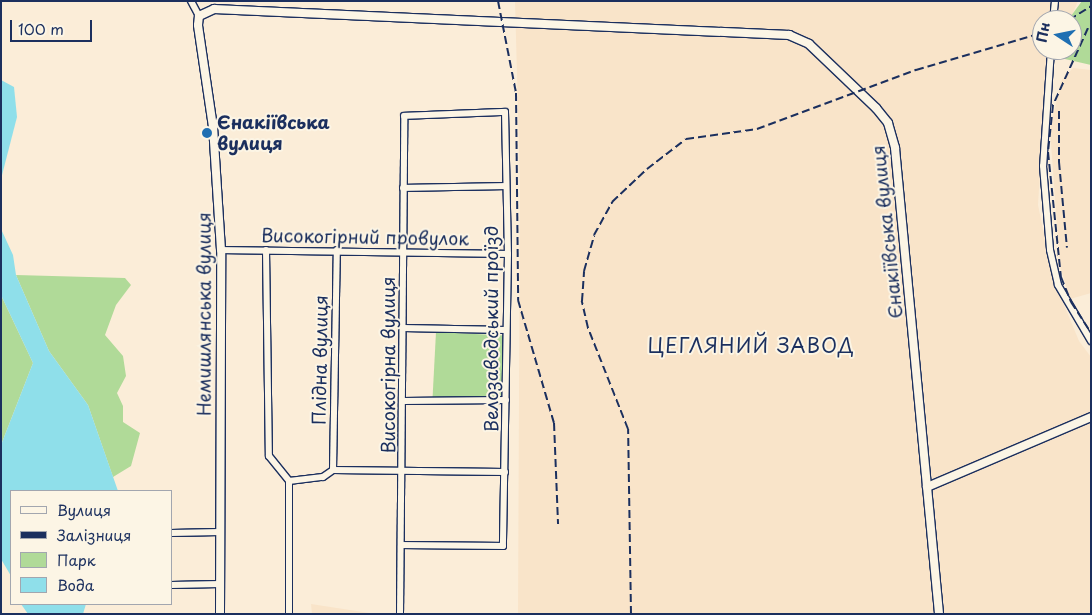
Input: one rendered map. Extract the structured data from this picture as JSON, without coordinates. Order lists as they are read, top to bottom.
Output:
{
  "streets": {
    "street": [
      "Єнакіївська вулиця",
      "Високогірний провулок",
      "Немишлянська вулиця",
      "Велозаводський проїзд",
      "Плідна вулиця",
      "Високогірна вулиця"
    ]
  },
  "crossings": [
    ["Єнакіївська вулиця", "Немишлянська вулиця"],
    ["Високогірний провулок", "Немишлянська вулиця"],
    ["Високогірний провулок", "Велозаводський проїзд"],
    ["Високогірний провулок", "Плідна вулиця"],
    ["Високогірний провулок", "Високогірна вулиця"],
    ["Велозаводський проїзд", "Високогірна вулиця"]
  ],
  "districts": ["ЦЕГЛЯНИЙ ЗАВОД"],
  "places": ["Єнакіївська вулиця"],
  "legend": [
    "Вулиця",
    "Залізниця",
    "Парк",
    "Вода"
  ],
  "scale_bar": "100 m",
  "north": "left"
}
